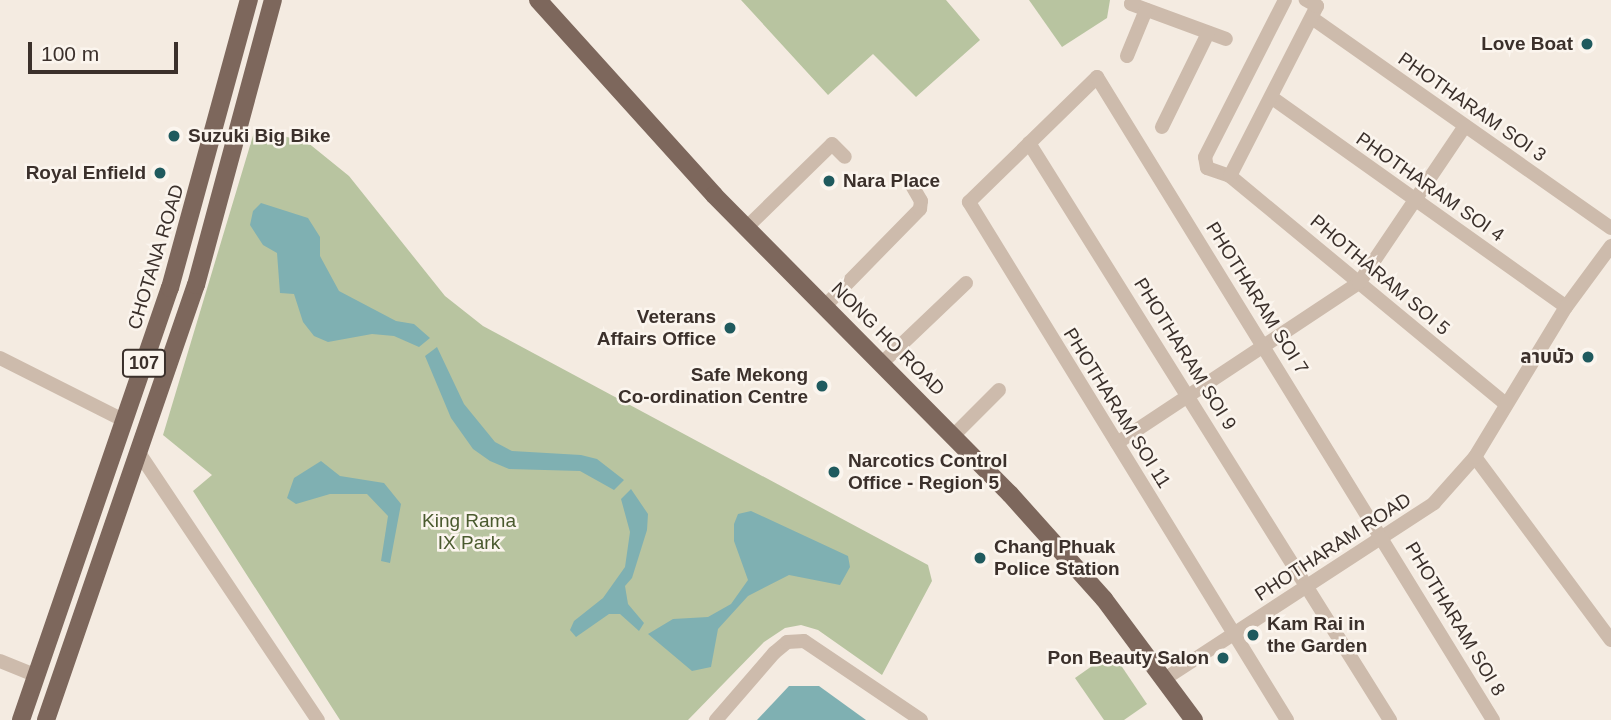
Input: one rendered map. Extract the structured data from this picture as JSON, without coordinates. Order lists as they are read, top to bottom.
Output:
{
  "streets": {
    "main road": ["CHOTANA ROAD", "NONG HO ROAD", "107"],
    "street": [
      "PHOTHARAM SOI 3",
      "PHOTHARAM SOI 4",
      "PHOTHARAM SOI 5",
      "PHOTHARAM SOI 7",
      "PHOTHARAM SOI 9",
      "PHOTHARAM SOI 11",
      "PHOTHARAM ROAD",
      "PHOTHARAM SOI 8"
    ]
  },
  "crossings": [
    ["PHOTHARAM SOI 4", "PHOTHARAM ROAD"],
    ["PHOTHARAM SOI 5", "PHOTHARAM ROAD"],
    ["PHOTHARAM SOI 7", "PHOTHARAM SOI 9"],
    ["PHOTHARAM SOI 7", "PHOTHARAM SOI 11"],
    ["PHOTHARAM SOI 7", "PHOTHARAM ROAD"],
    ["PHOTHARAM SOI 7", "PHOTHARAM SOI 8"],
    ["NONG HO ROAD", "PHOTHARAM ROAD"],
    ["PHOTHARAM SOI 9", "PHOTHARAM SOI 11"],
    ["PHOTHARAM SOI 9", "PHOTHARAM ROAD"],
    ["PHOTHARAM SOI 11", "PHOTHARAM ROAD"],
    ["PHOTHARAM ROAD", "PHOTHARAM SOI 8"]
  ],
  "parks": ["King Rama IX Park"],
  "places": [
    "Love Boat",
    "Suzuki Big Bike",
    "Royal Enfield",
    "Nara Place",
    "Veterans Affairs Office",
    "ลาบนัว",
    "Safe Mekong Co-ordination Centre",
    "Narcotics Control Office - Region 5",
    "Chang Phuak Police Station",
    "Kam Rai in the Garden",
    "Pon Beauty Salon"
  ],
  "scale_bar": "100 m"
}
